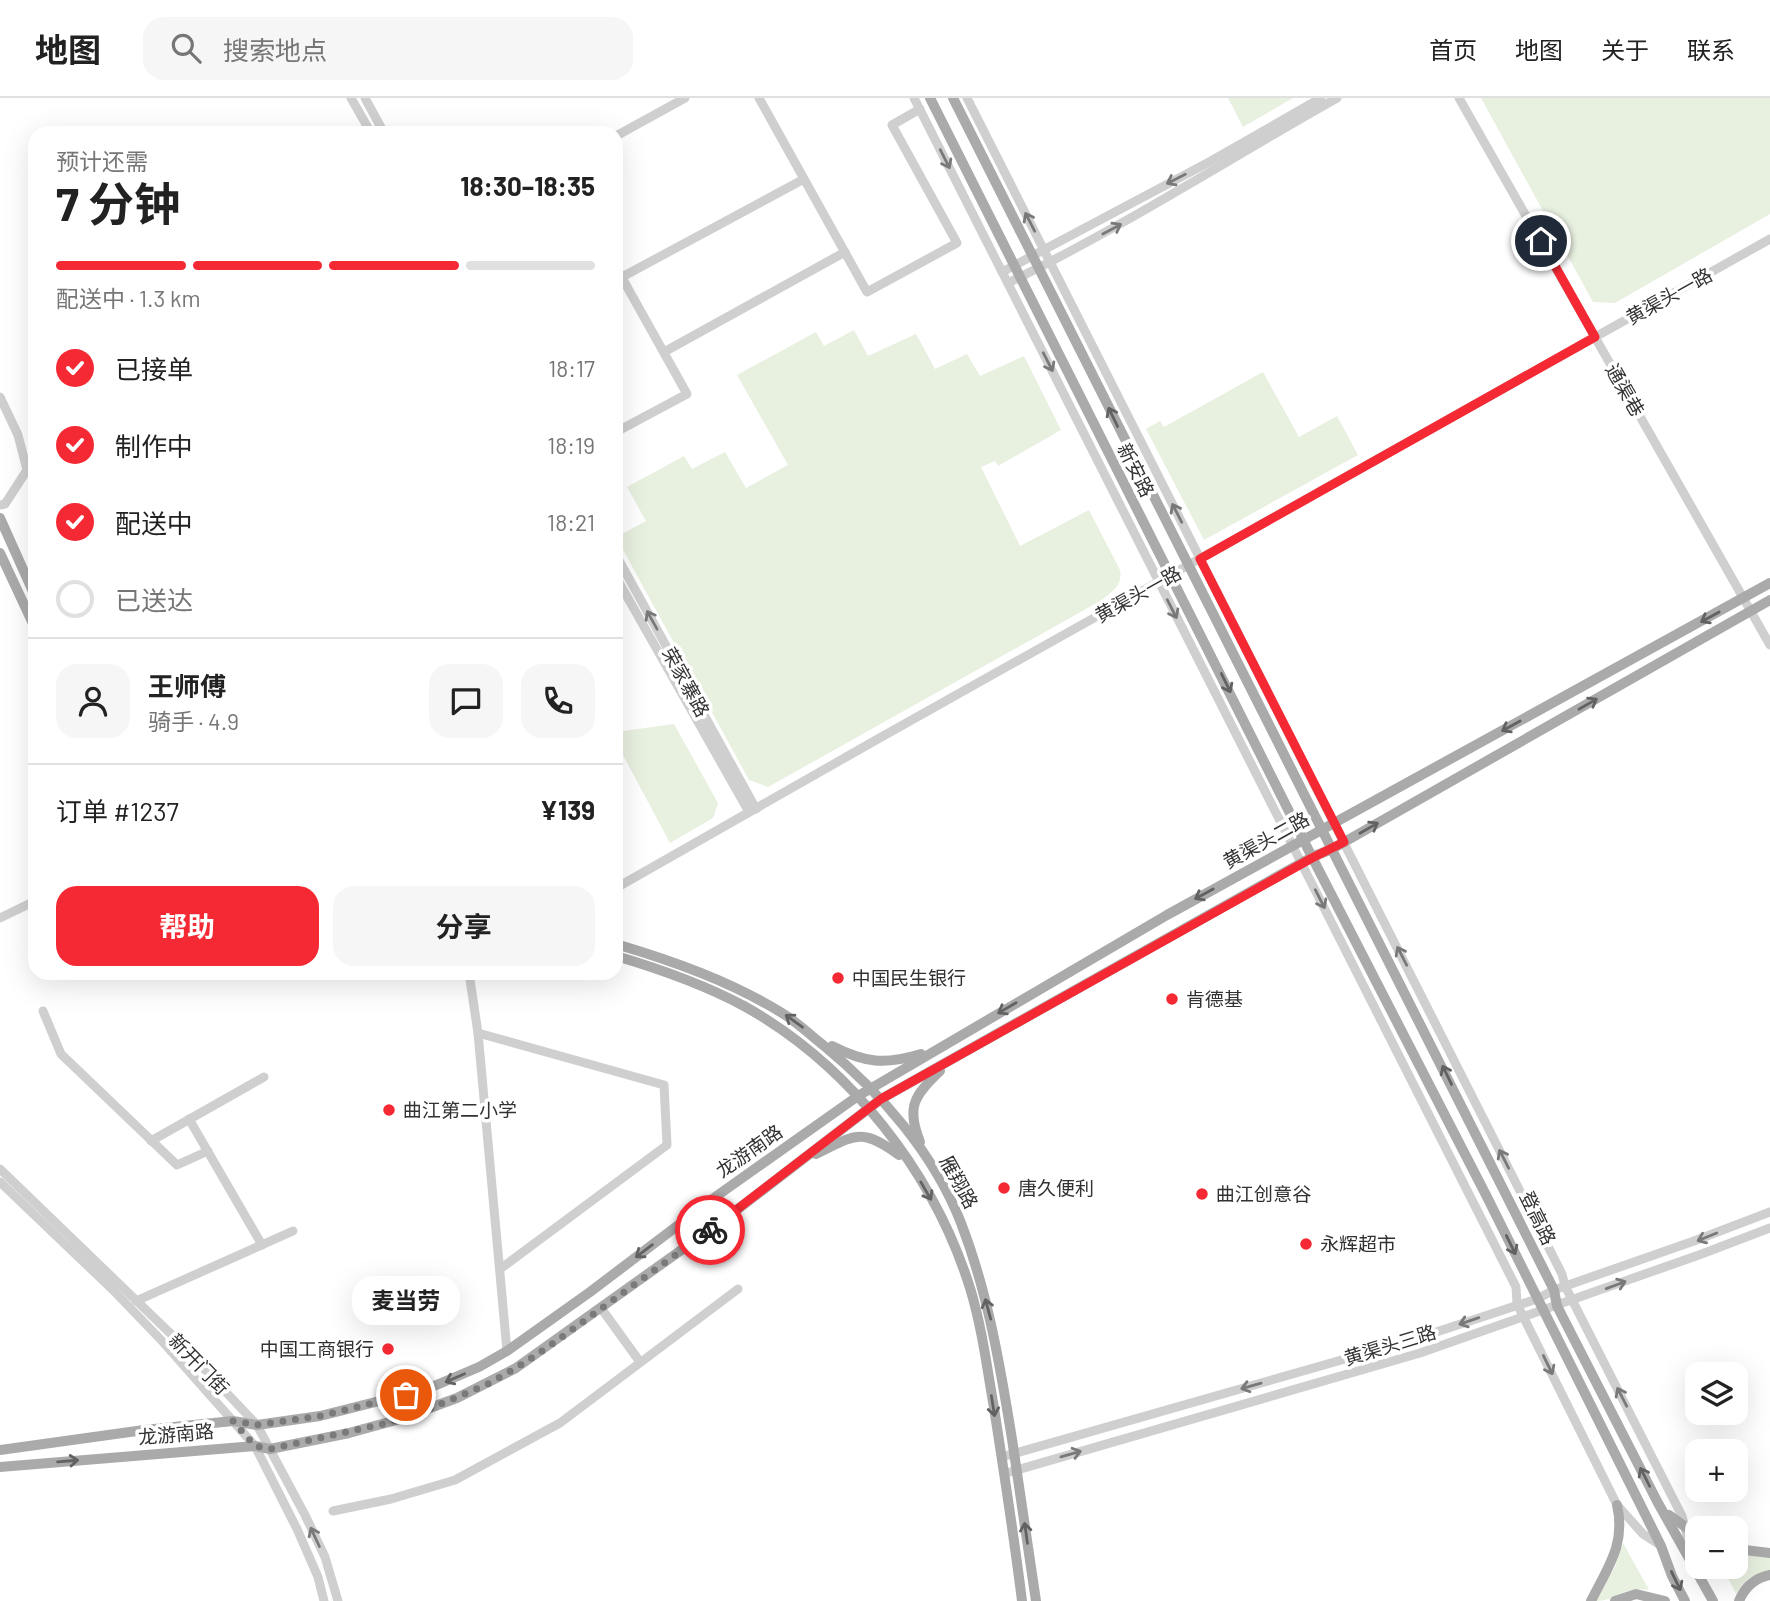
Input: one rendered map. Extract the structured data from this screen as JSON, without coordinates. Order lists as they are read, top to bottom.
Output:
{
  "streets": {
    "main road": [
      "新安路",
      "黄渠头二路",
      "龙游南路",
      "雁翔路",
      "登高路"
    ],
    "street": [
      "黄渠头一路",
      "通渠巷",
      "荣家寨路",
      "黄渠头三路",
      "新开门街"
    ]
  },
  "crossings": [
    ["黄渠头一路", "通渠巷"],
    ["黄渠头一路", "新安路"],
    ["黄渠头一路", "荣家寨路"],
    ["通渠巷", "黄渠头二路"],
    ["新安路", "黄渠头二路"],
    ["新安路", "登高路"],
    ["黄渠头二路", "龙游南路"],
    ["黄渠头二路", "雁翔路"],
    ["黄渠头二路", "登高路"],
    ["龙游南路", "雁翔路"],
    ["龙游南路", "新开门街"],
    ["雁翔路", "黄渠头三路"],
    ["登高路", "黄渠头三路"]
  ],
  "places": [
    "中国民生银行",
    "肯德基",
    "曲江第二小学",
    "唐久便利",
    "曲江创意谷",
    "永辉超市",
    "中国工商银行",
    "麦当劳"
  ],
  "page": {
    "header": "地图",
    "search": "搜索地点",
    "nav": [
      "首页",
      "地图",
      "关于",
      "联系"
    ],
    "heading": ["7 分钟", "预计还需", "18:30–18:35"],
    "panel": [
      "王师傅",
      "骑手 · 4.9",
      "订单 #1237",
      "¥139"
    ],
    "bar": "配送中 · 1.3 km",
    "list": [
      ["已接单", "18:17"],
      ["制作中", "18:19"],
      ["配送中", "18:21"],
      "已送达"
    ],
    "buttons": ["帮助", "分享"],
    "bubble": "麦当劳",
    "map_buttons": ["+", "−"]
  }
}
